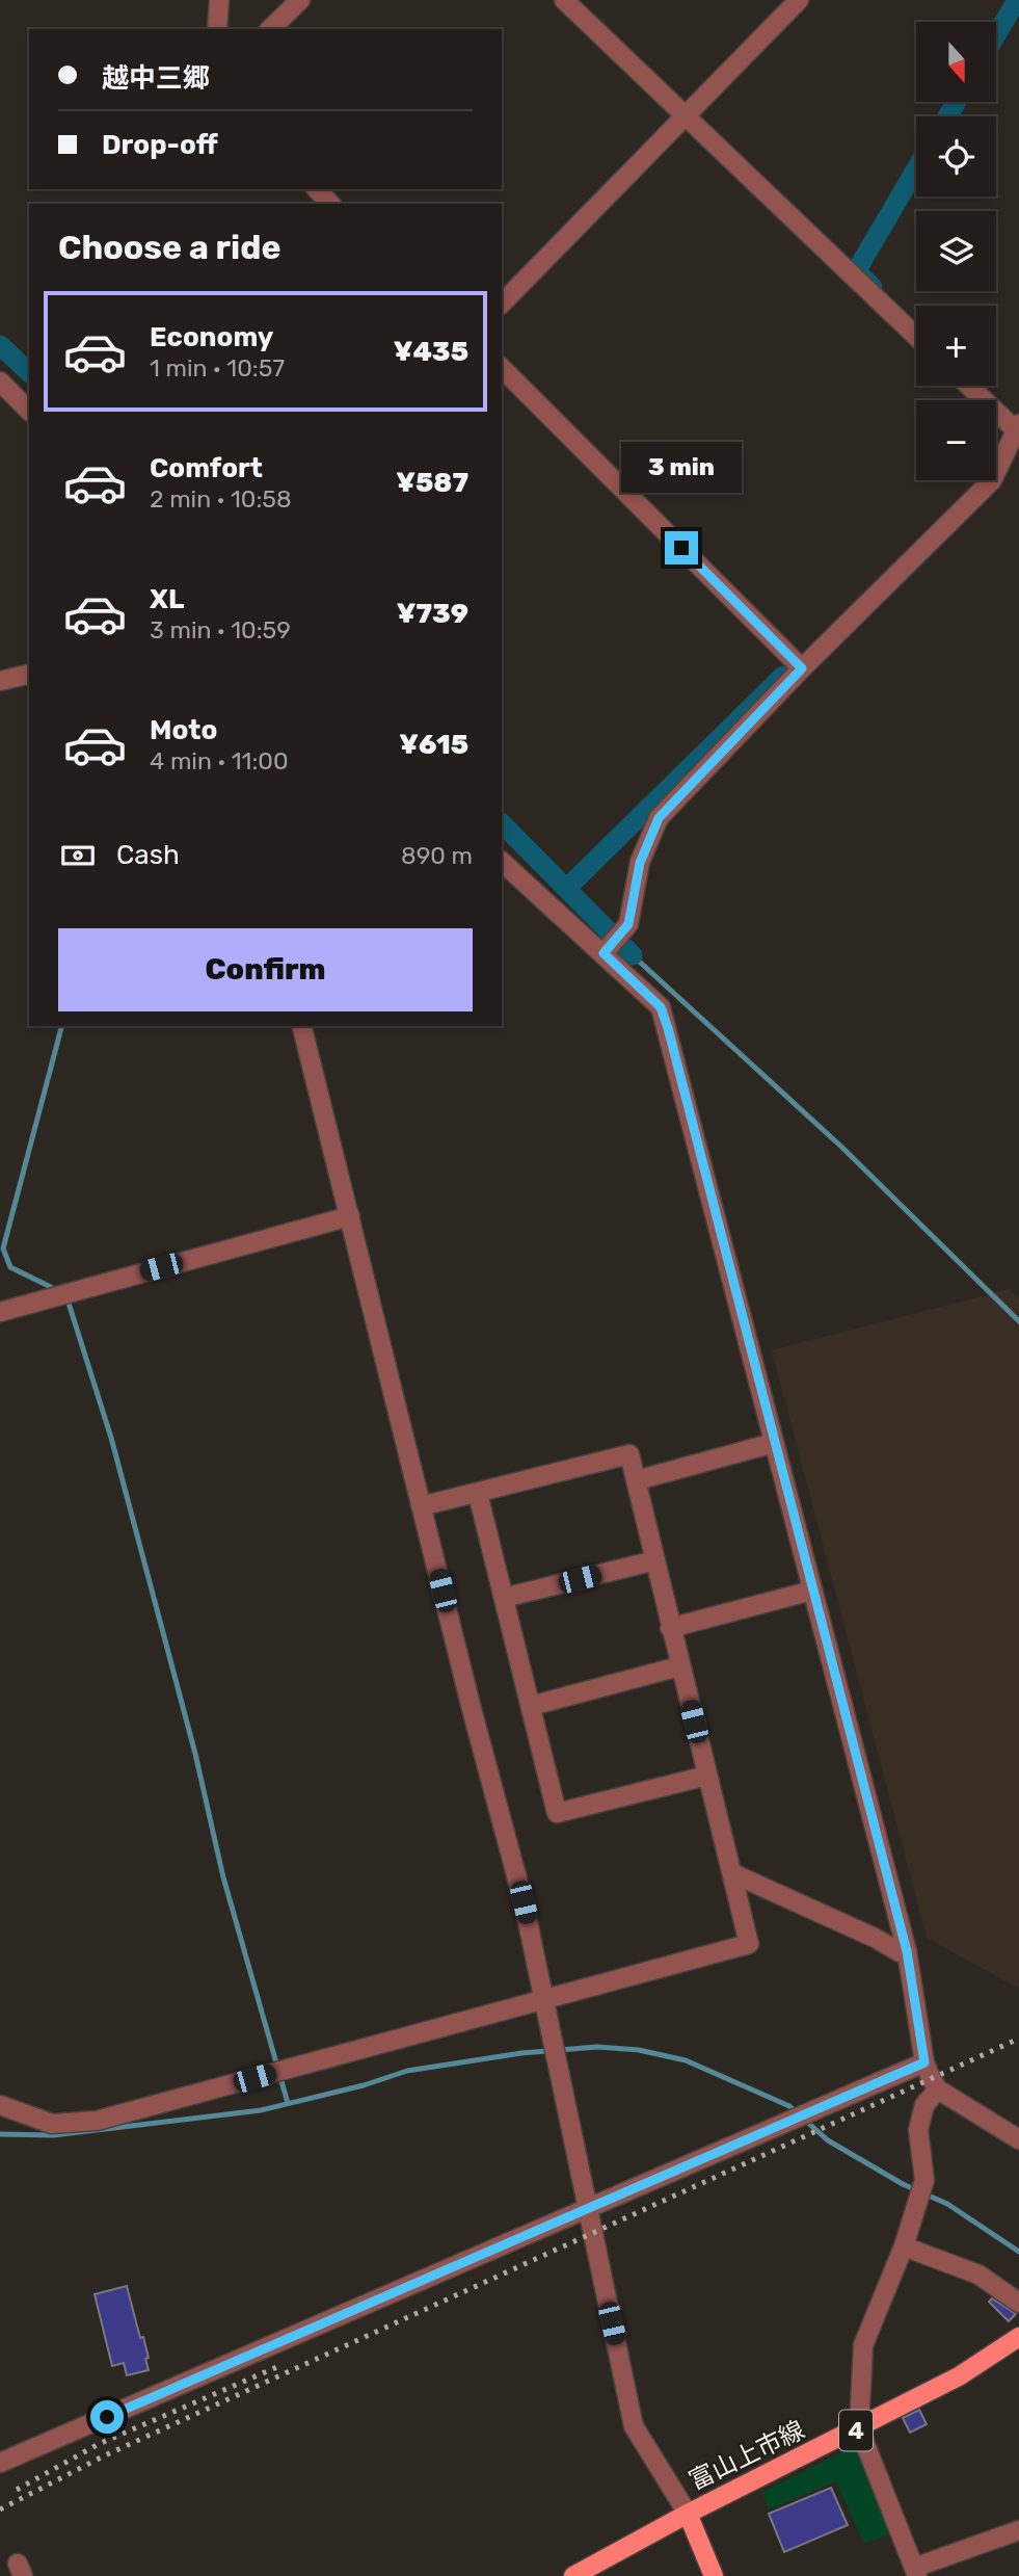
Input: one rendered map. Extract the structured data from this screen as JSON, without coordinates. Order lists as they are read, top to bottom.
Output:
{
  "streets": {
    "main road": ["4", "富山上市線"]
  },
  "north": "bottom",
  "page": {
    "map_buttons": ["+", "−"],
    "banner": ["越中三郷", "Drop-off"],
    "heading": "Choose a ride",
    "list": [
      {
        "name": "Economy",
        "note": "1 min · 10:57",
        "value": "¥435"
      },
      {
        "name": "Comfort",
        "note": "2 min · 10:58",
        "value": "¥587"
      },
      {
        "name": "XL",
        "note": "3 min · 10:59",
        "value": "¥739"
      },
      {
        "name": "Moto",
        "note": "4 min · 11:00",
        "value": "¥615"
      }
    ],
    "bubble": "3 min",
    "pay": ["Cash", "890 m"],
    "buttons": "Confirm"
  }
}
